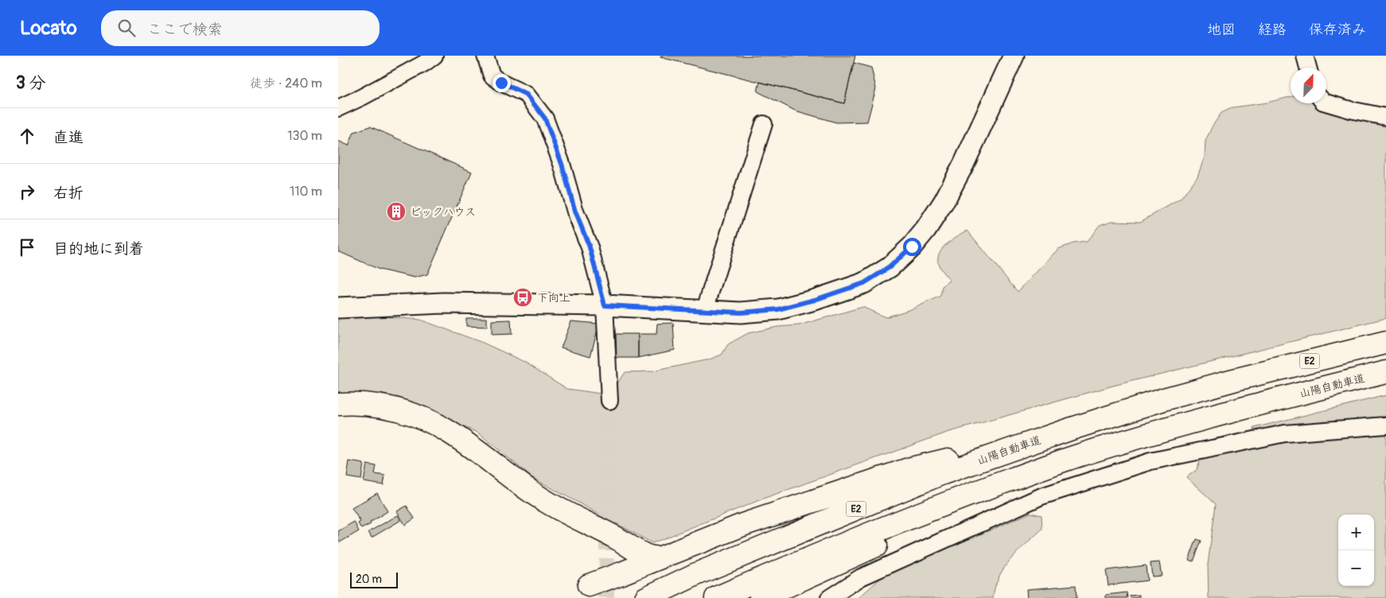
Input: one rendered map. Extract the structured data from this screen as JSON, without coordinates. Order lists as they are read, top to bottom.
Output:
{
  "streets": {
    "highway": ["E2", "山陽自動車道"]
  },
  "places": {
    "building": ["ビックハウス"],
    "bus stop": ["下向上"]
  },
  "scale_bar": "20 m",
  "north": "top right",
  "page": {
    "header": "Locato",
    "search": "ここで検索",
    "nav": ["地図", "経路", "保存済み"],
    "heading": ["3 分", "徒歩 · 240 m"],
    "list": [
      ["直進", "130 m"],
      ["右折", "110 m"],
      "目的地に到着"
    ],
    "map_buttons": ["+", "−"],
    "scale": "20 m"
  }
}
